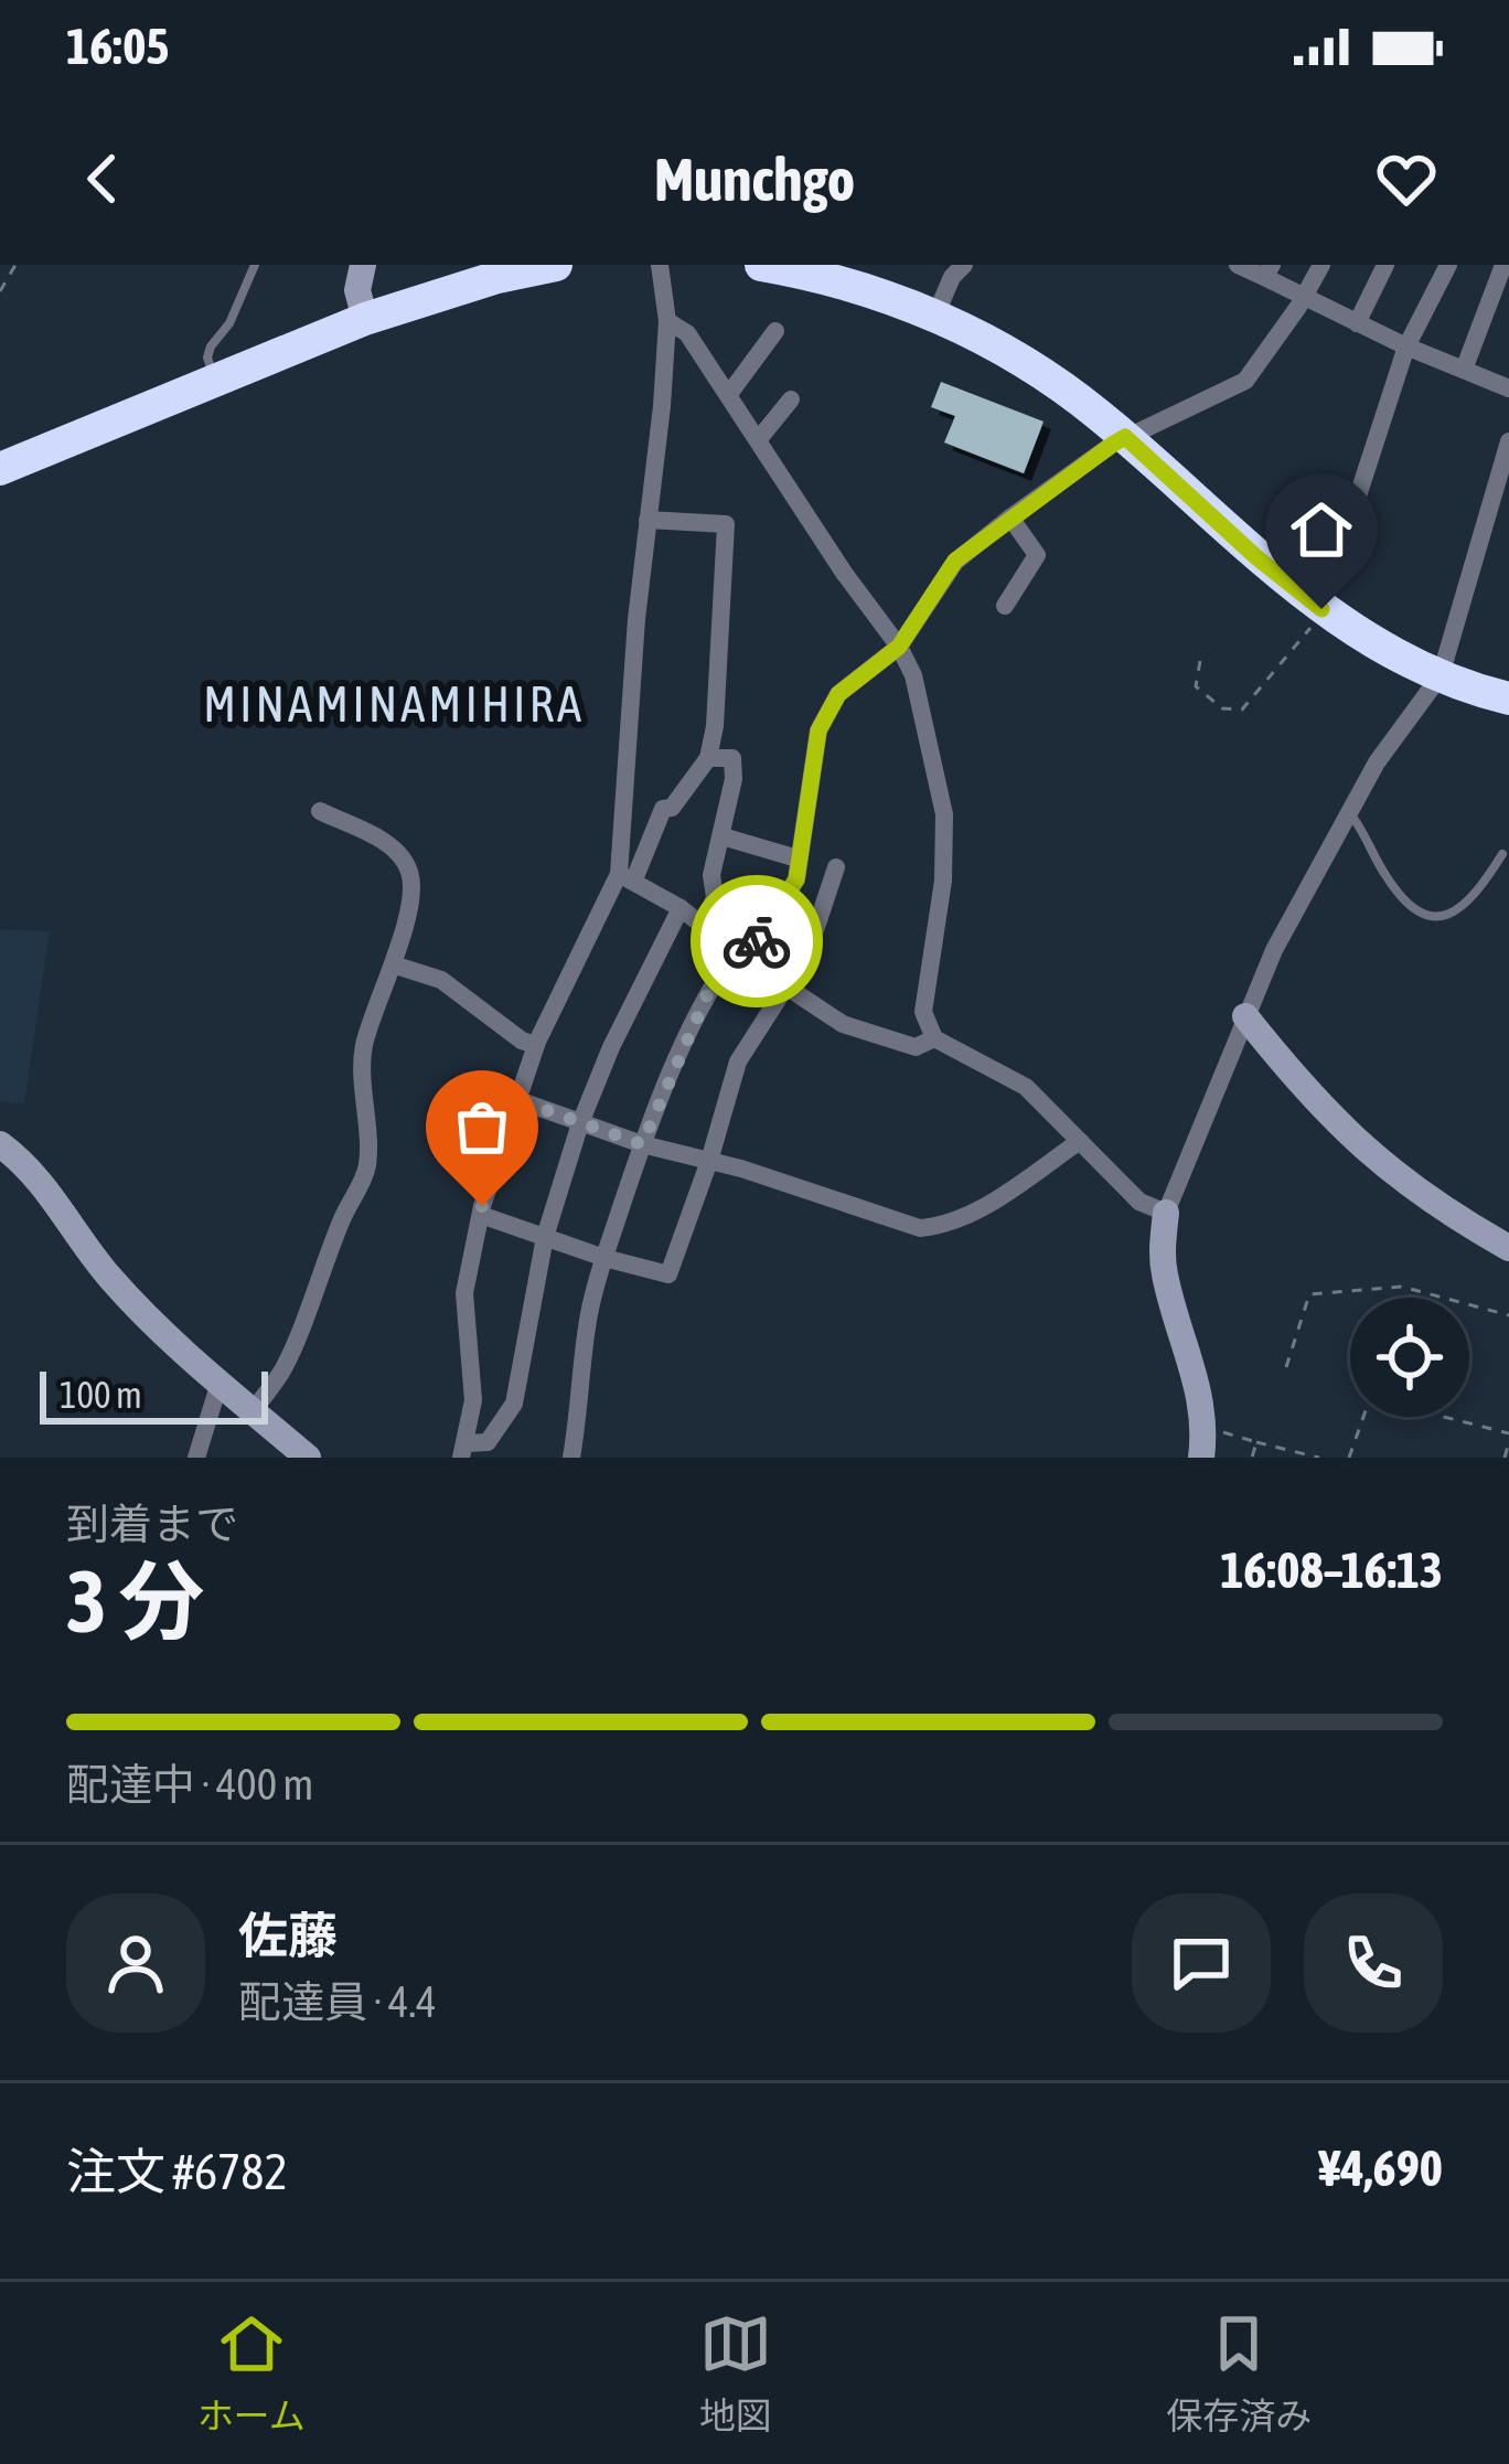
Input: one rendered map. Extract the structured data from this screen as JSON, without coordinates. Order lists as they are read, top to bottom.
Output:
{
  "districts": ["MINAMINAMIHIRA"],
  "scale_bar": "100 m",
  "page": {
    "status": "16:05",
    "header": "Munchgo",
    "scale": "100 m",
    "heading": ["3 分", "到着まで", "16:08–16:13"],
    "panel": [
      "佐藤",
      "配達員 · 4.4",
      "注文 #6782",
      "¥4,690"
    ],
    "bar": "配達中 · 400 m",
    "tabs": ["ホーム", "地図", "保存済み"]
  }
}
